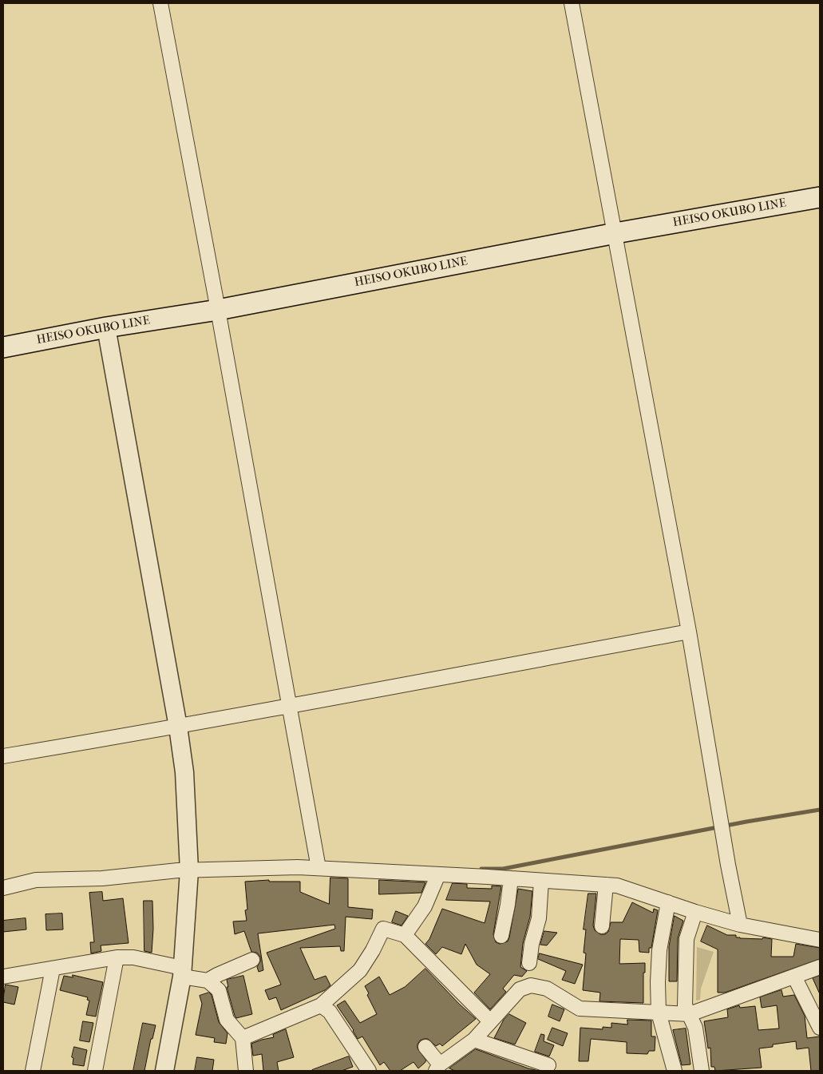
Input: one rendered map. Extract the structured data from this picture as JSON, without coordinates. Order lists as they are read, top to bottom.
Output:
{
  "streets": {
    "main road": ["HEISO OKUBO LINE"]
  }
}
